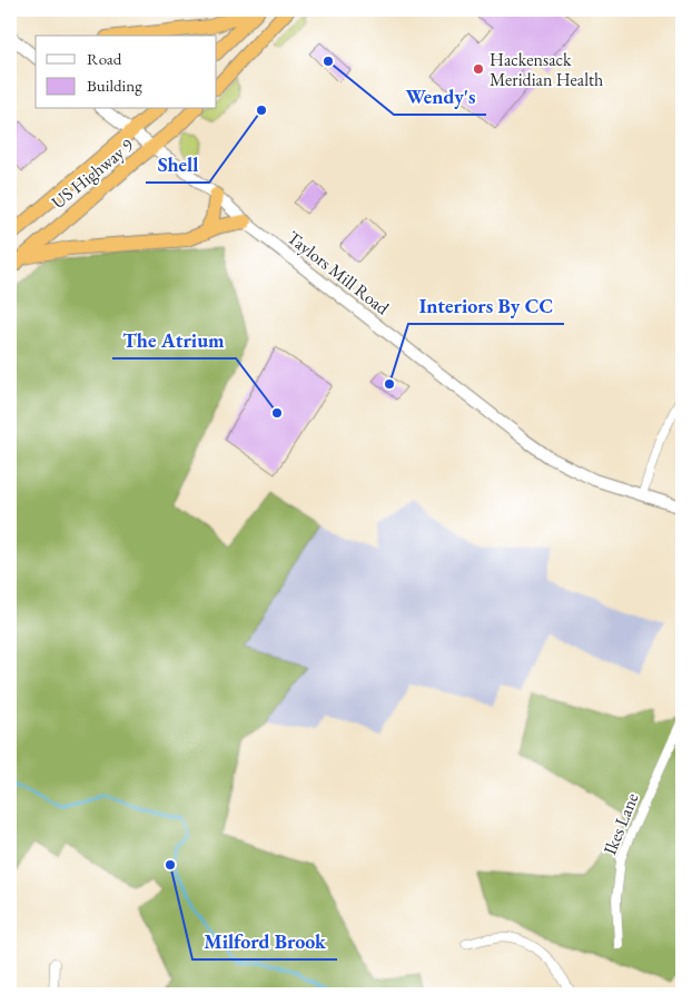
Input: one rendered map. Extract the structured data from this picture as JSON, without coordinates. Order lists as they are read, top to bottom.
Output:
{
  "streets": {
    "highway": ["US Highway 9"],
    "street": ["Taylors Mill Road", "Ikes Lane"]
  },
  "crossings": [
    ["US Highway 9", "Taylors Mill Road"]
  ],
  "places": [
    "Wendy's",
    "Hackensack Meridian Health",
    "Shell",
    "Interiors By CC",
    "The Atrium",
    "Milford Brook"
  ],
  "legend": ["Road", "Building"]
}
